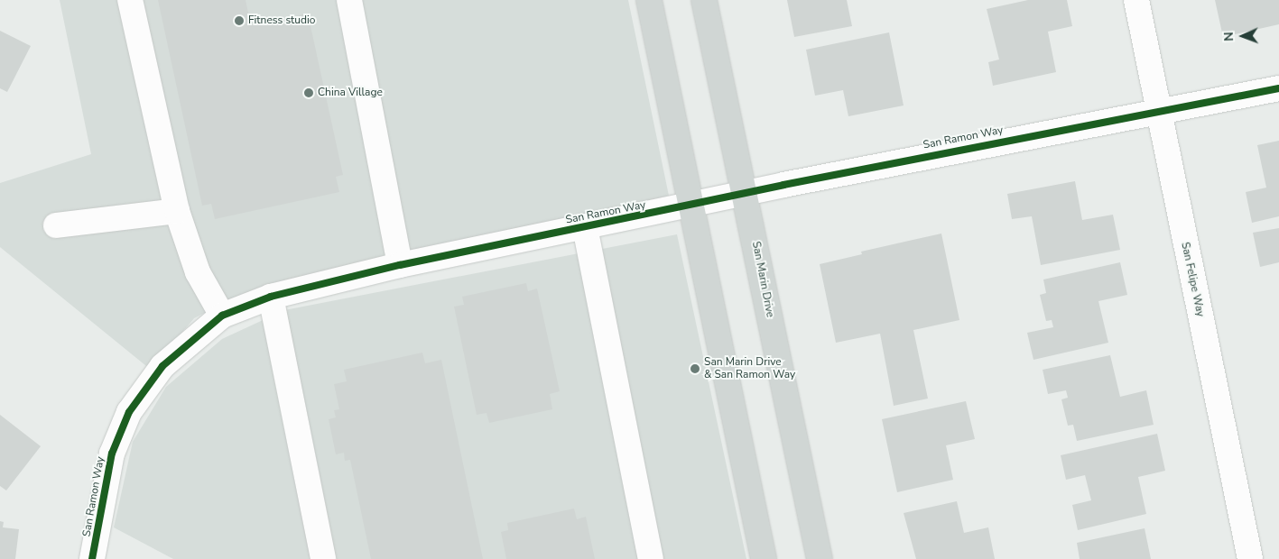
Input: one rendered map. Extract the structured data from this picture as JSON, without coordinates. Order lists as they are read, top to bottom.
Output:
{
  "streets": {
    "main road": ["San Marin Drive"],
    "street": ["San Ramon Way", "San Felipe Way"]
  },
  "crossings": [
    ["San Ramon Way", "San Marin Drive"],
    ["San Ramon Way", "San Felipe Way"]
  ],
  "places": ["Fitness studio", "China Village", "San Marin Drive & San Ramon Way"],
  "north": "left"
}
